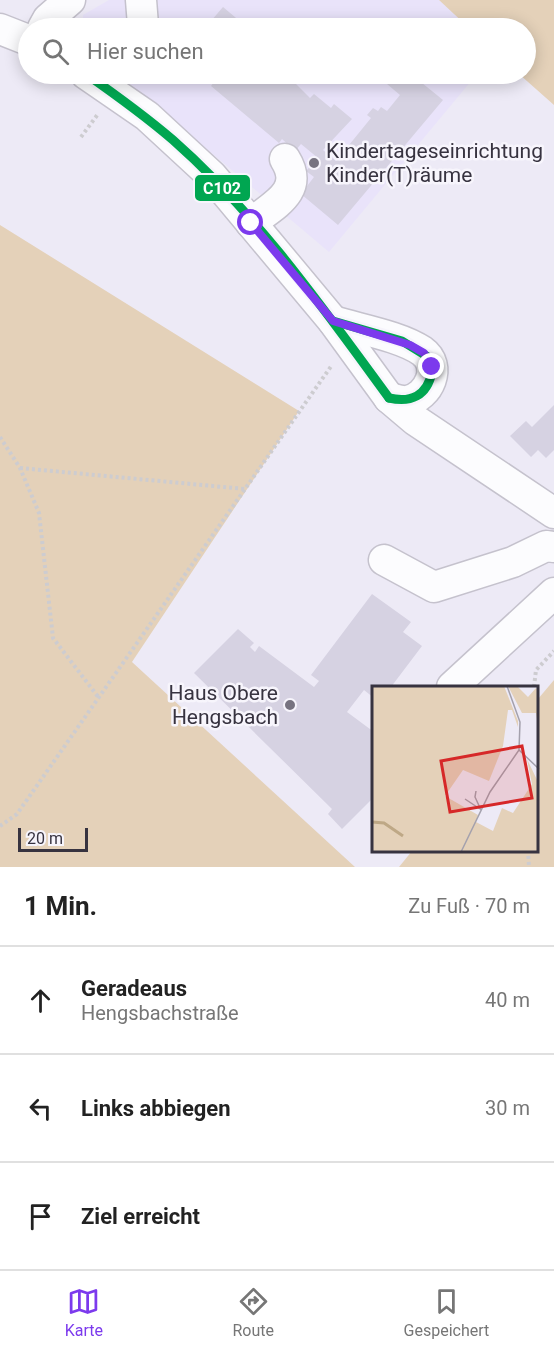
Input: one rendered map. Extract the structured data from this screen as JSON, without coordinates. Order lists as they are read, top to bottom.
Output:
{
  "places": ["Kindertageseinrichtung Kinder(T)räume", "Haus Obere Hengsbach"],
  "lines": ["transit line C102"],
  "scale_bar": "20 m",
  "page": {
    "search": "Hier suchen",
    "scale": "20 m",
    "heading": ["1 Min.", "Zu Fuß · 70 m"],
    "list": [
      ["Geradeaus", "Hengsbachstraße", "40 m"],
      ["Links abbiegen", "30 m"],
      "Ziel erreicht"
    ],
    "nav": ["Karte", "Route", "Gespeichert"]
  }
}
